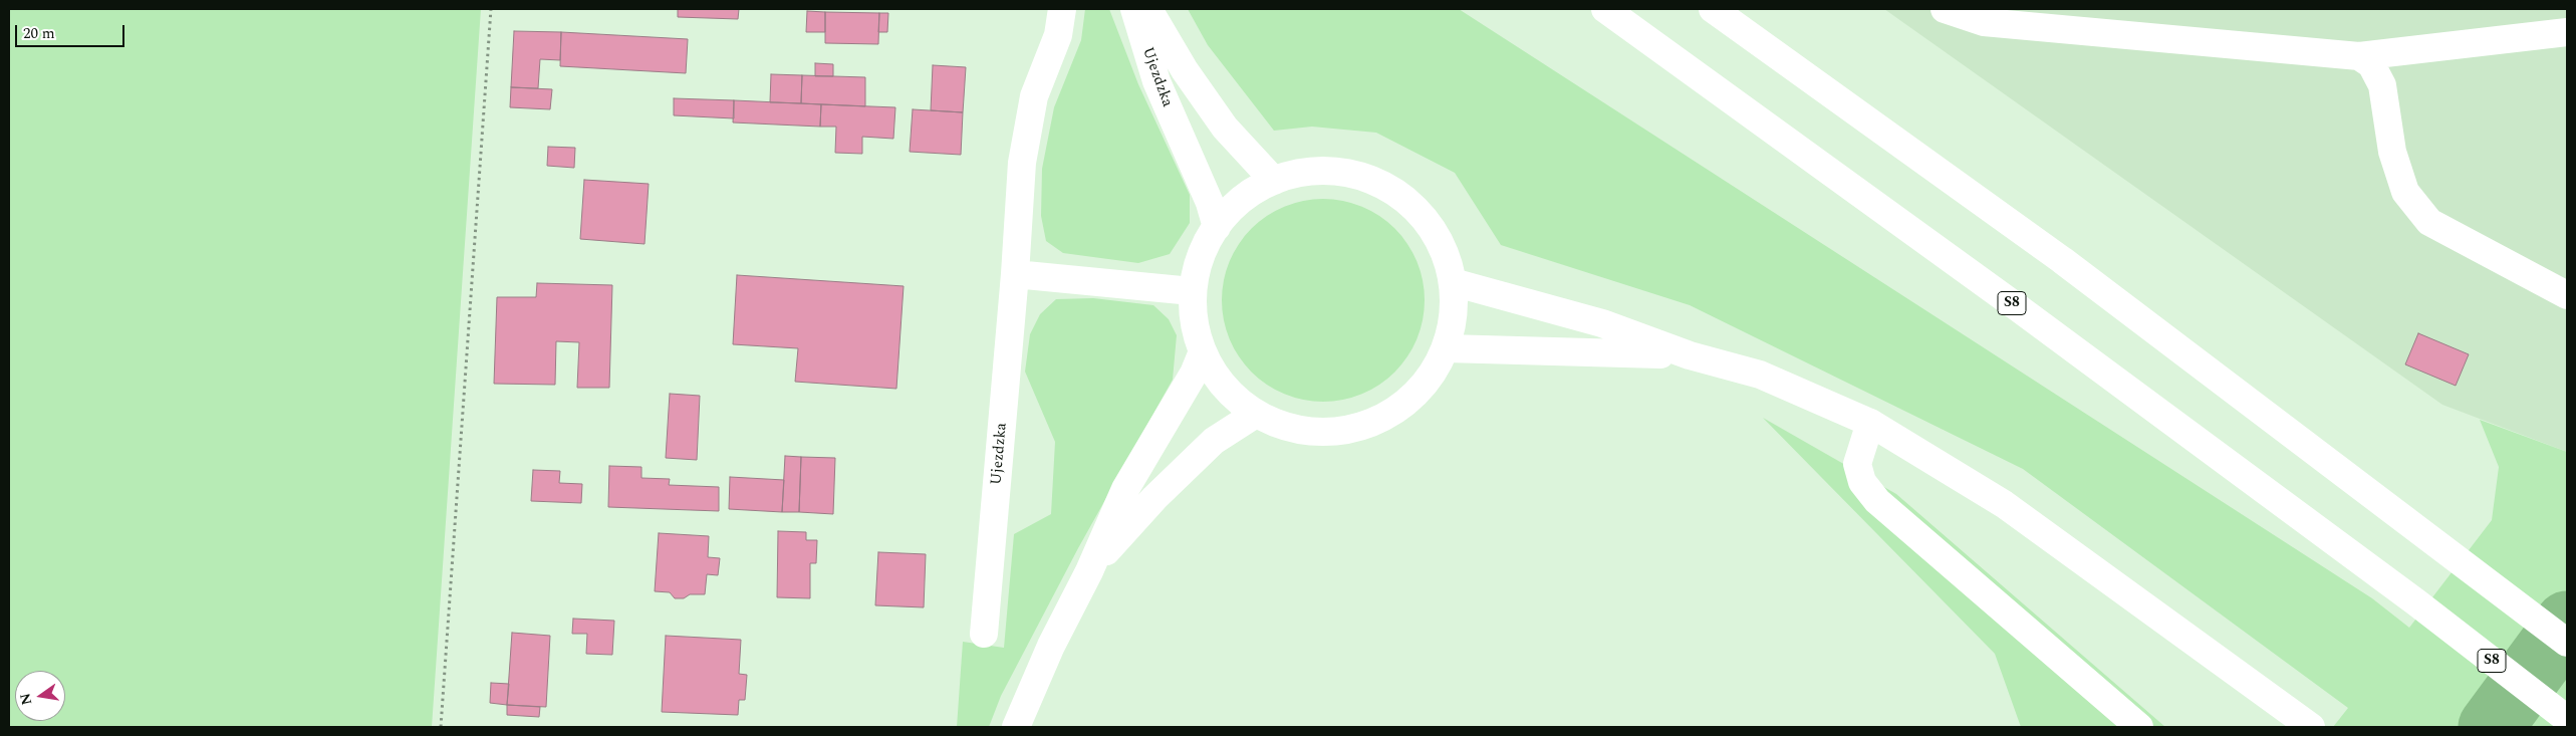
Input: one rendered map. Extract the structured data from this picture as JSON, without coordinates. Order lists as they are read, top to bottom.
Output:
{
  "streets": {
    "main road": ["Ujezdzka", "S8"]
  },
  "scale_bar": "20 m",
  "north": "left"
}
